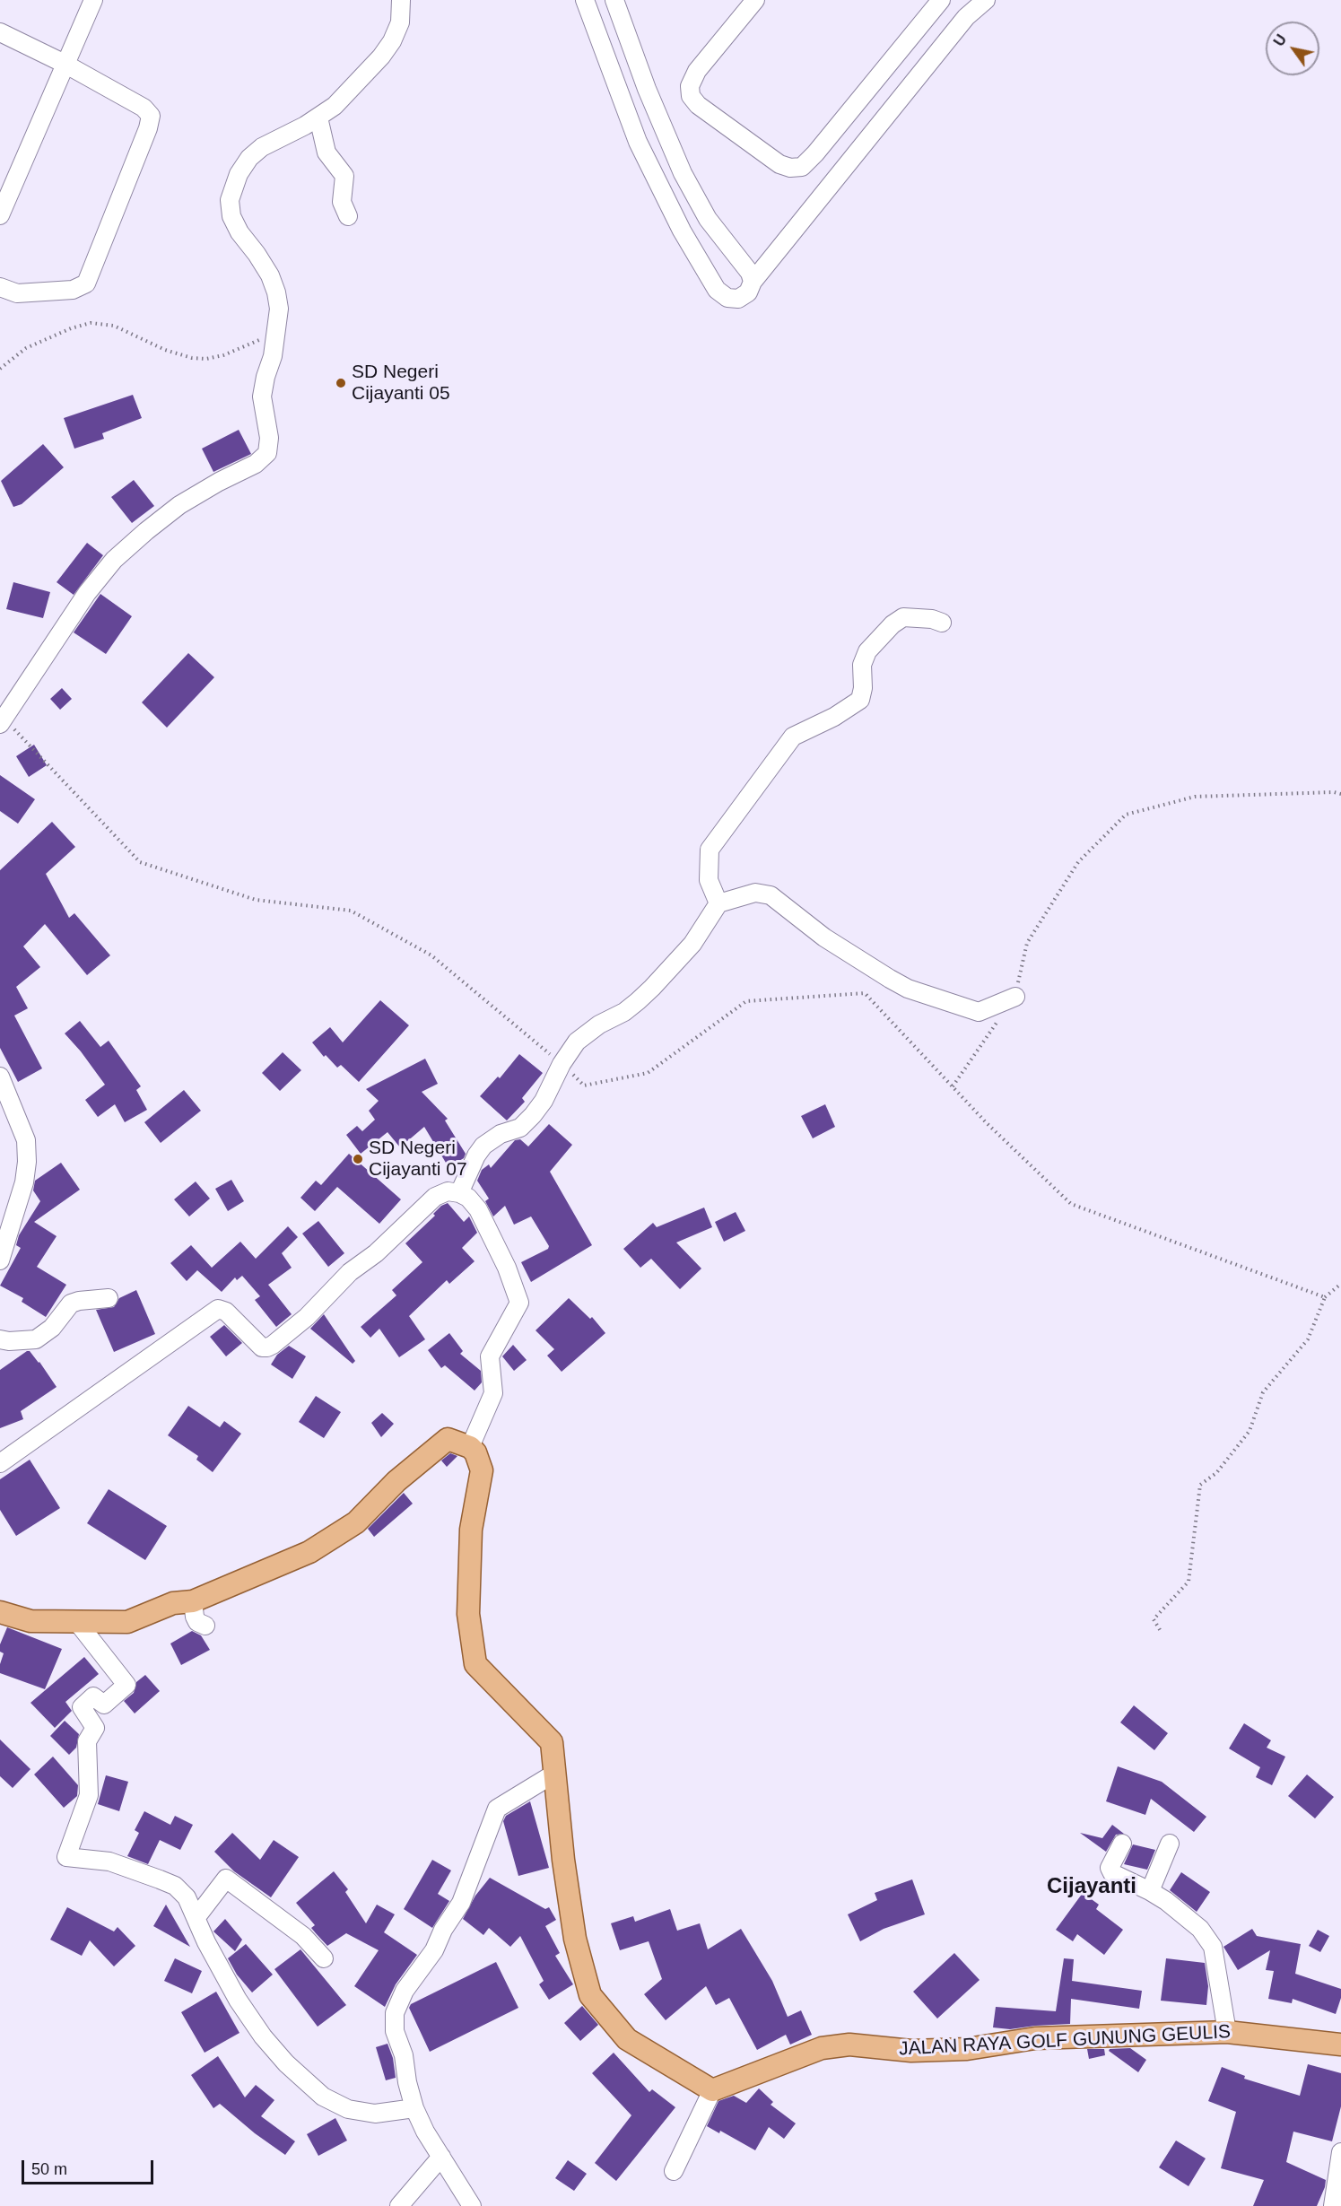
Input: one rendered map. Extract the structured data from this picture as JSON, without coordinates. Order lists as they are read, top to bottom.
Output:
{
  "streets": {
    "main road": ["JALAN RAYA GOLF GUNUNG GEULIS"]
  },
  "districts": ["Cijayanti"],
  "places": ["SD Negeri Cijayanti 05", "SD Negeri Cijayanti 07"],
  "scale_bar": "50 m",
  "north": "top left"
}
